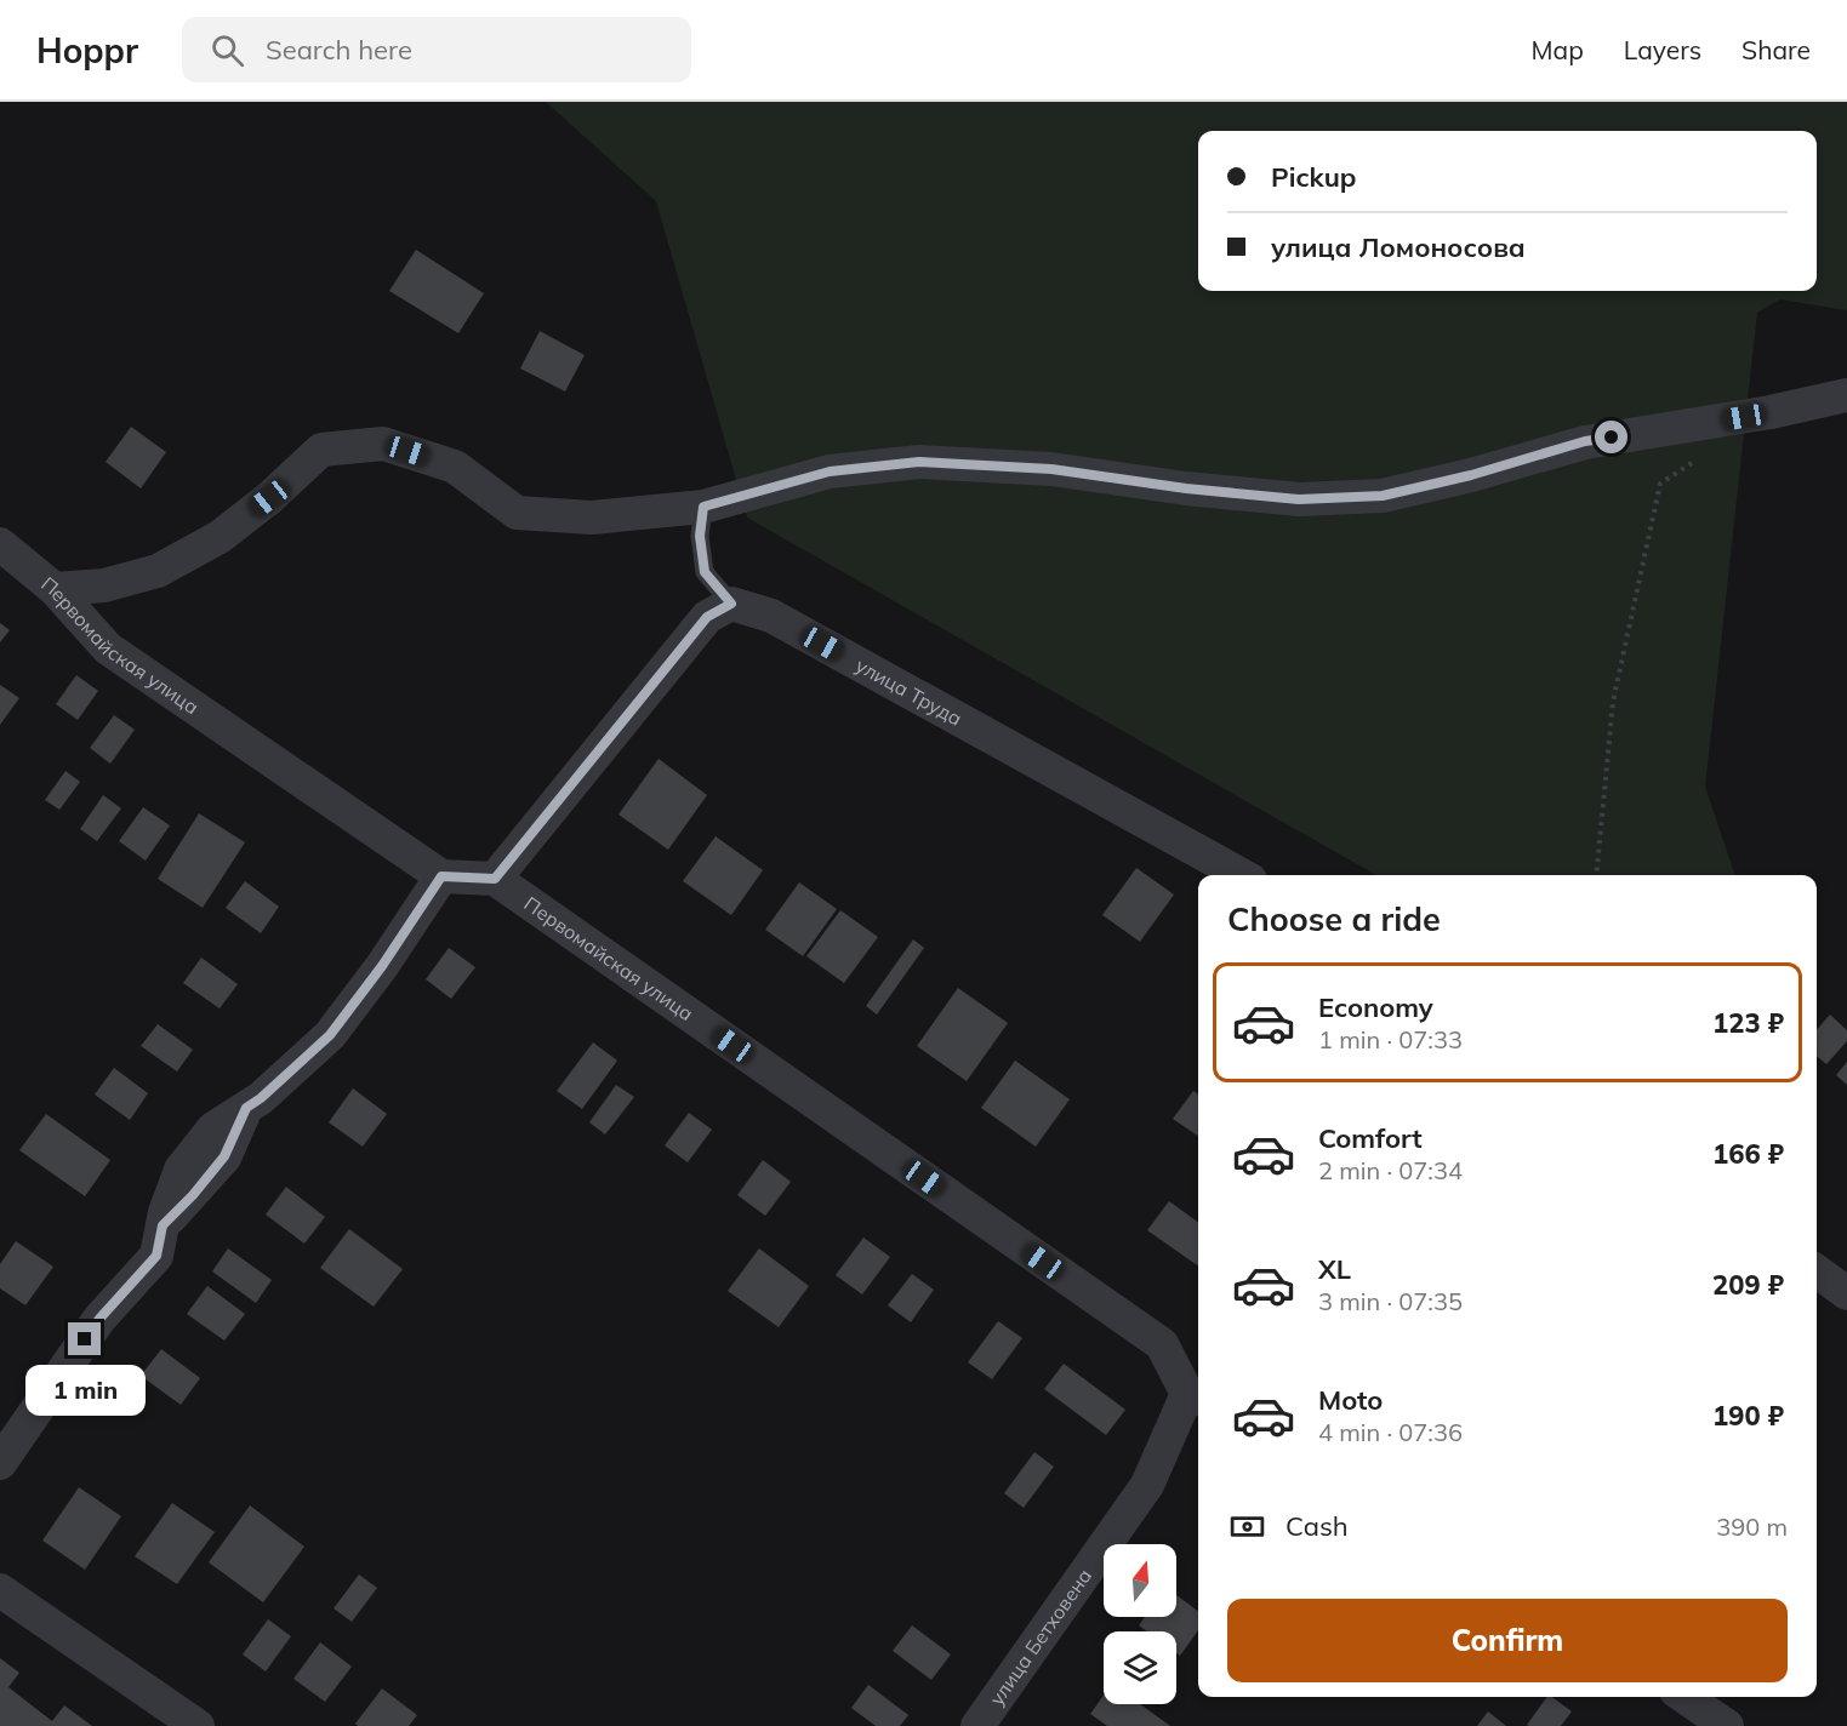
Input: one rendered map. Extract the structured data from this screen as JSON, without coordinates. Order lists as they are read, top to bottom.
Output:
{
  "streets": {
    "street": ["Первомайская улица", "улица Труда", "улица Бетховена"]
  },
  "crossings": [
    ["Первомайская улица", "улица Бетховена"]
  ],
  "north": "top",
  "page": {
    "header": "Hoppr",
    "search": "Search here",
    "nav": ["Map", "Layers", "Share"],
    "banner": ["Pickup", "улица Ломоносова"],
    "heading": "Choose a ride",
    "list": [
      {
        "name": "Economy",
        "note": "1 min · 07:33",
        "value": "123 ₽"
      },
      {
        "name": "Comfort",
        "note": "2 min · 07:34",
        "value": "166 ₽"
      },
      {
        "name": "XL",
        "note": "3 min · 07:35",
        "value": "209 ₽"
      },
      {
        "name": "Moto",
        "note": "4 min · 07:36",
        "value": "190 ₽"
      }
    ],
    "bubble": "1 min",
    "pay": ["Cash", "390 m"],
    "buttons": "Confirm"
  }
}
